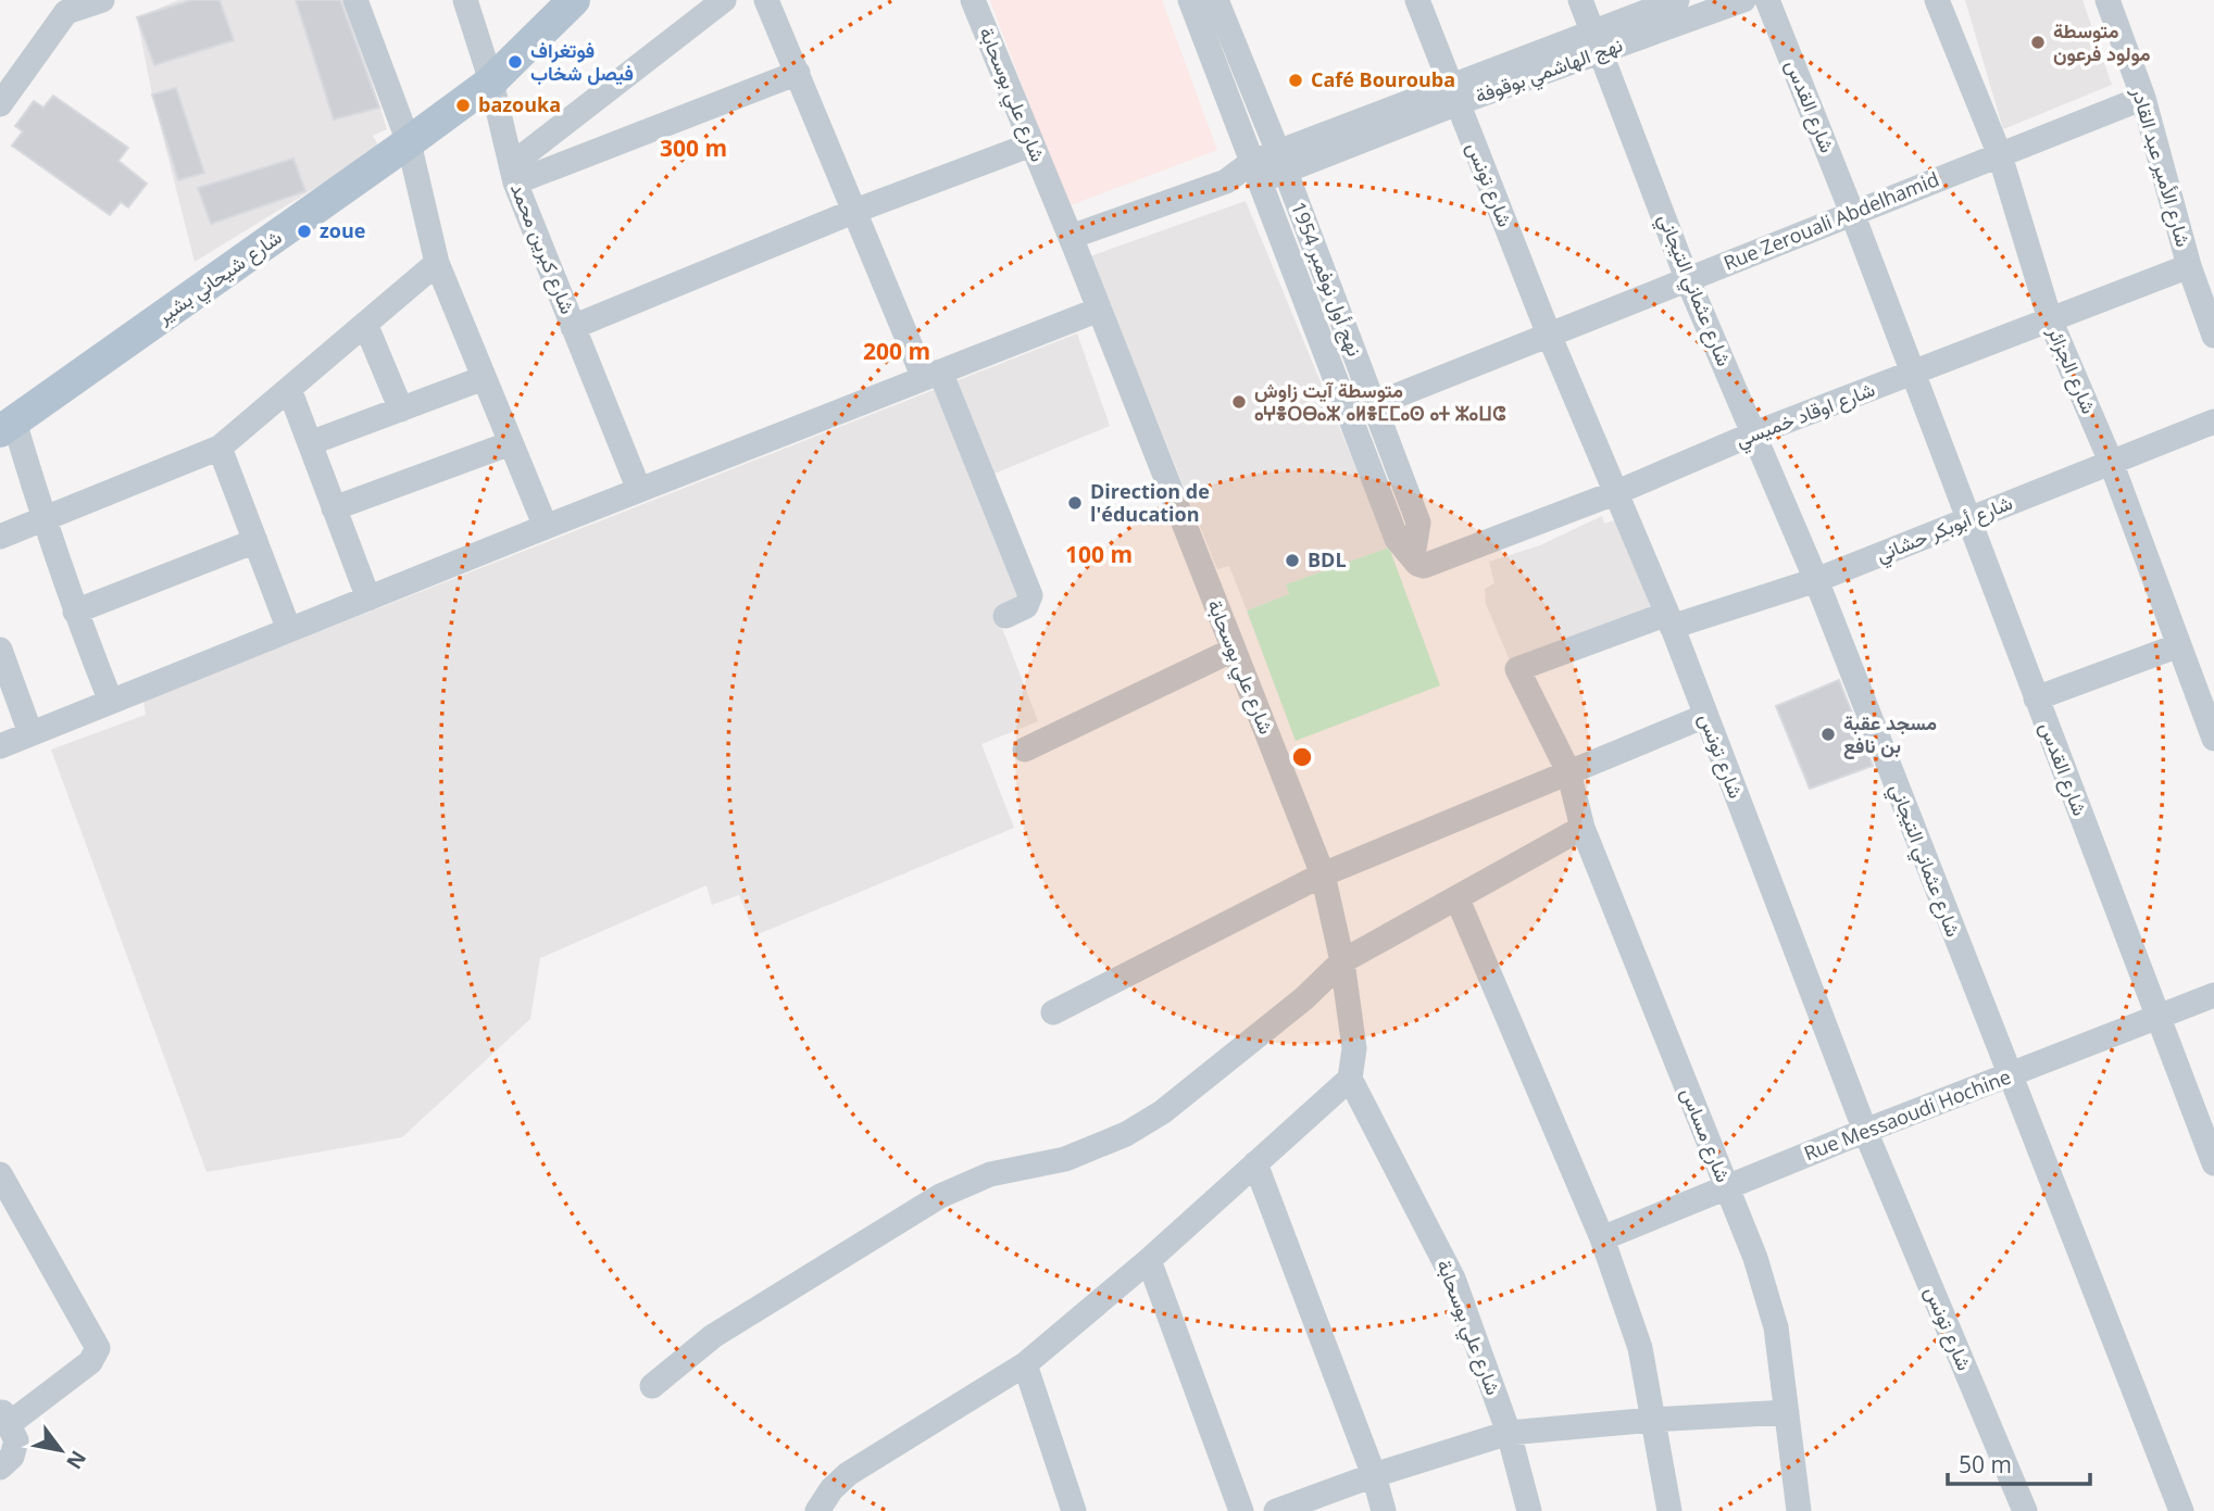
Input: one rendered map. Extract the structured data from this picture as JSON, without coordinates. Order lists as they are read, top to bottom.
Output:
{
  "streets": {
    "main road": ["شارع شيحاني بشير"],
    "street": [
      "نهج الهاشمي بوقوفة",
      "شارع علي بوسحابة",
      "شارع القدس",
      "شارع الأمير عبد القادر",
      "شارع تونس",
      "Rue Zerouali Abdelhamid",
      "شارع كبرين محمد",
      "نهج أول نوفمبر 1954",
      "شارع عثماني التيجاني",
      "شارع الجزائر",
      "شارع اوقاد خميسي",
      "شارع أبوبكر حشاني",
      "Rue Messaoudi Hochine",
      "شارع مساس"
    ]
  },
  "crossings": [
    ["نهج الهاشمي بوقوفة", "شارع علي بوسحابة"],
    ["نهج الهاشمي بوقوفة", "شارع تونس"],
    ["نهج الهاشمي بوقوفة", "نهج أول نوفمبر 1954"],
    ["نهج الهاشمي بوقوفة", "شارع عثماني التيجاني"],
    ["شارع القدس", "Rue Zerouali Abdelhamid"],
    ["شارع القدس", "شارع اوقاد خميسي"],
    ["شارع القدس", "شارع أبوبكر حشاني"],
    ["شارع القدس", "Rue Messaoudi Hochine"],
    ["شارع الأمير عبد القادر", "Rue Zerouali Abdelhamid"],
    ["شارع الأمير عبد القادر", "شارع اوقاد خميسي"],
    ["شارع تونس", "Rue Zerouali Abdelhamid"],
    ["شارع تونس", "شارع اوقاد خميسي"],
    ["شارع تونس", "شارع أبوبكر حشاني"],
    ["شارع تونس", "Rue Messaoudi Hochine"],
    ["Rue Zerouali Abdelhamid", "نهج أول نوفمبر 1954"],
    ["Rue Zerouali Abdelhamid", "شارع عثماني التيجاني"],
    ["Rue Zerouali Abdelhamid", "شارع الجزائر"],
    ["شارع كبرين محمد", "شارع شيحاني بشير"],
    ["نهج أول نوفمبر 1954", "شارع اوقاد خميسي"],
    ["شارع عثماني التيجاني", "شارع اوقاد خميسي"],
    ["شارع عثماني التيجاني", "شارع أبوبكر حشاني"],
    ["شارع عثماني التيجاني", "Rue Messaoudi Hochine"],
    ["شارع الجزائر", "شارع اوقاد خميسي"],
    ["شارع الجزائر", "شارع أبوبكر حشاني"],
    ["شارع أبوبكر حشاني", "شارع مساس"],
    ["Rue Messaoudi Hochine", "شارع مساس"]
  ],
  "places": [
    "متوسطة مولود فرعون",
    "فوتغراف فيصل شخاب",
    "Café Bourouba",
    "bazouka",
    "zoue",
    "متوسطة آيت زاوش ⴰⵖⴻⵔⴱⴰⵣ ⴰⵍⴻⵎⵎⴰⵙ ⴰⵜ ⵣⴰⵡⵛ",
    "Direction de l'éducation",
    "BDL",
    "مسجد عقبة بن نافع"
  ],
  "scale_bar": "50 m",
  "north": "bottom right",
  "rings": ["300 m", "200 m", "100 m"]
}
